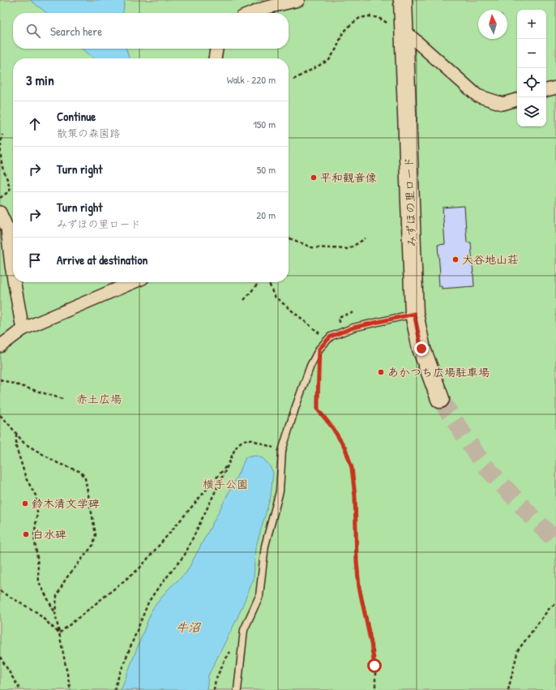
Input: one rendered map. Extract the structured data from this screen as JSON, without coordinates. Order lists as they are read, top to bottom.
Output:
{
  "streets": {
    "street": ["みずほの里ロード"]
  },
  "water": ["牛沼"],
  "parks": ["赤土広場", "横手公園"],
  "places": [
    "平和観音像",
    "大谷地山荘",
    "あかつち広場駐車場",
    "鈴木清文学碑",
    "白水碑"
  ],
  "north": "top",
  "page": {
    "map_buttons": ["+", "−"],
    "search": "Search here",
    "heading": ["3 min", "Walk · 220 m"],
    "list": [
      ["Continue", "散策の森園路", "150 m"],
      ["Turn right", "50 m"],
      ["Turn right", "みずほの里ロード", "20 m"],
      "Arrive at destination"
    ]
  }
}
